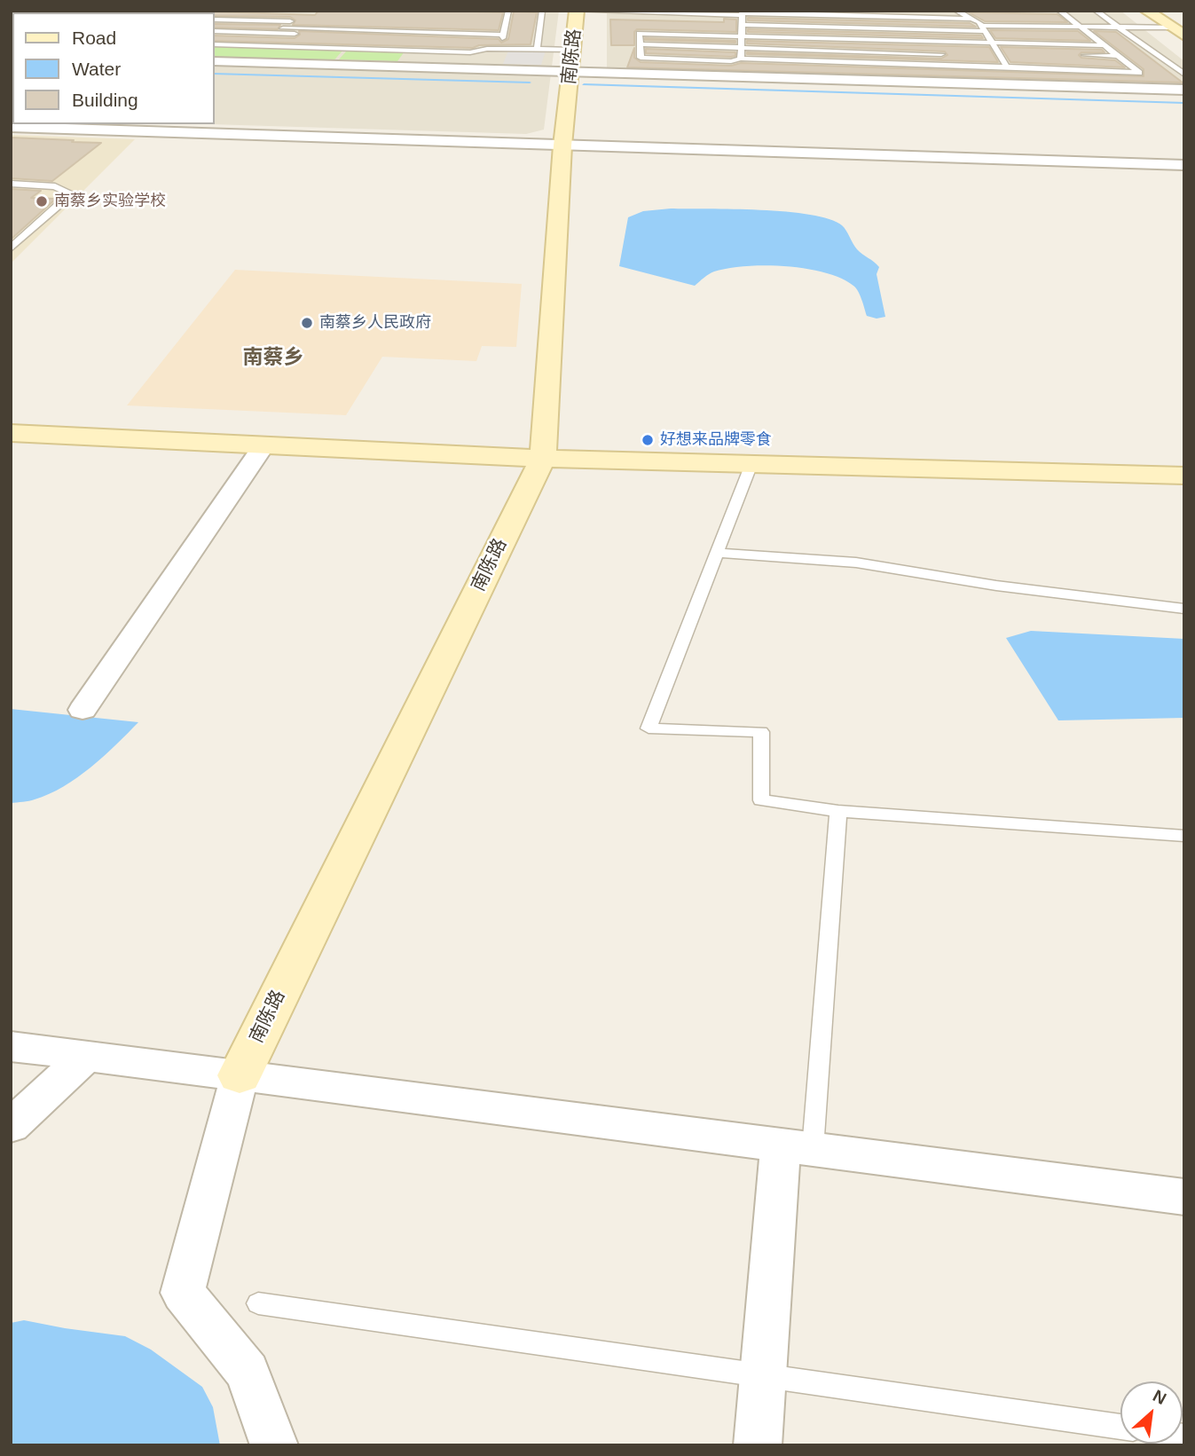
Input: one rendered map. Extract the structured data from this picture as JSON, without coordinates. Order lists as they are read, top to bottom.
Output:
{
  "streets": {
    "street": ["南陈路"]
  },
  "districts": ["南蔡乡"],
  "places": ["南蔡乡实验学校", "南蔡乡人民政府", "好想来品牌零食"],
  "legend": ["Road", "Water", "Building"],
  "north": "top right"
}
